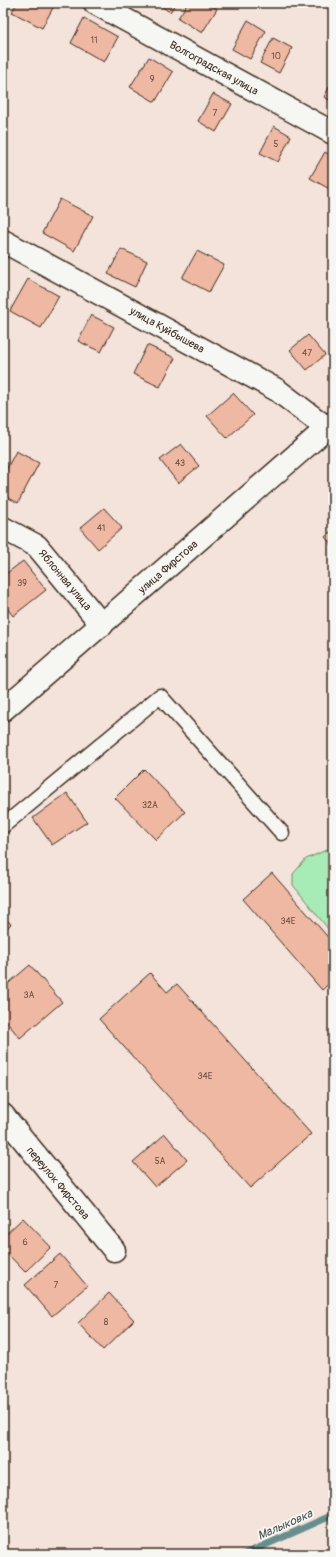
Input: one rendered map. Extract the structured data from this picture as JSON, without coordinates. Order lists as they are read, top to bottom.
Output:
{
  "streets": {
    "street": [
      "Волгоградская улица",
      "улица Куйбышева",
      "улица Фирстова",
      "Яблонная улица",
      "переулок Фирстова"
    ]
  },
  "crossings": [
    ["улица Куйбышева", "улица Фирстова"],
    ["улица Фирстова", "Яблонная улица"]
  ],
  "water": ["Малыковка"],
  "house_numbers": [
    "11",
    "10",
    "9",
    "7",
    "5",
    "47",
    "43",
    "41",
    "39",
    "32А",
    "34Е",
    "3А",
    "34Е",
    "5А",
    "6",
    "7",
    "8"
  ]
}
